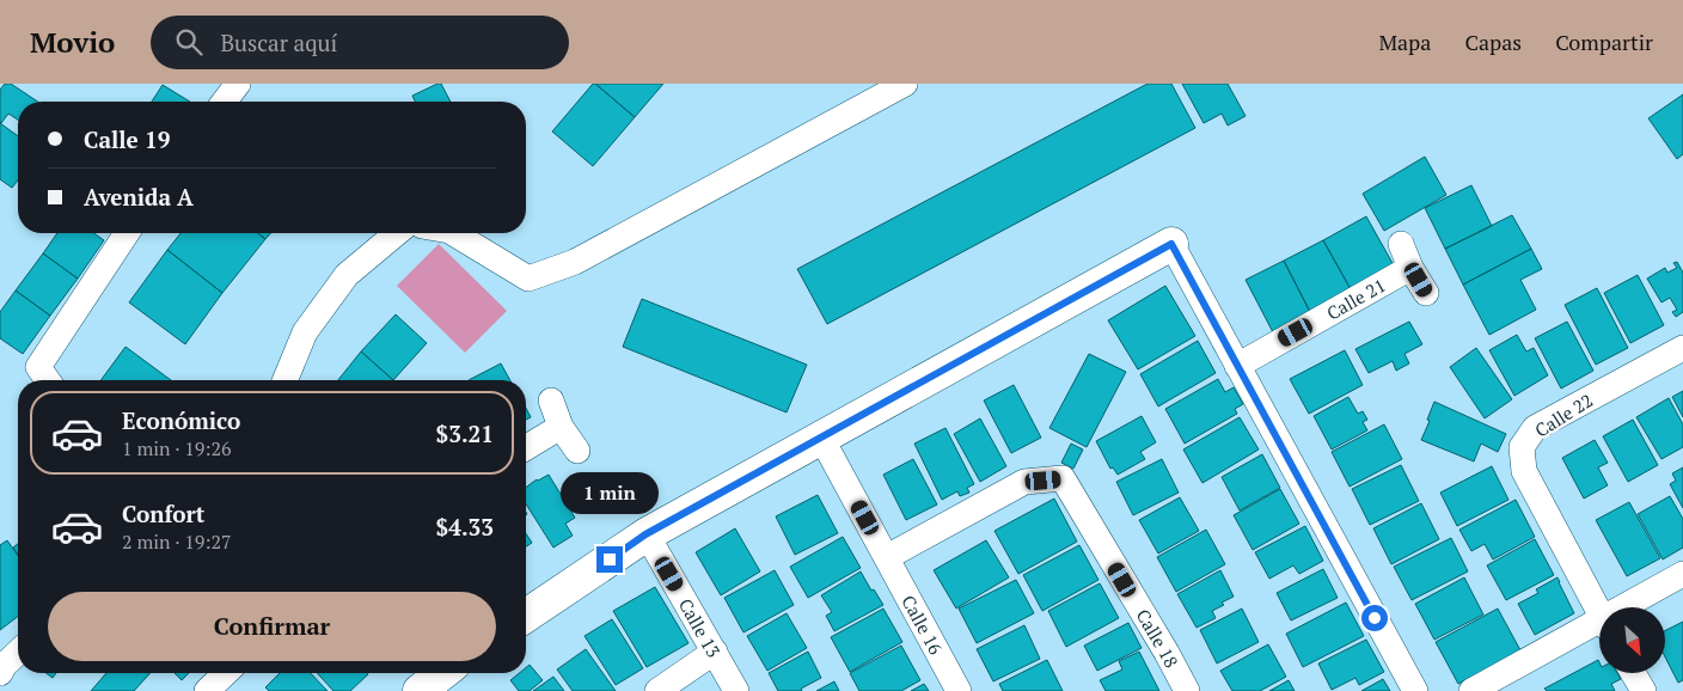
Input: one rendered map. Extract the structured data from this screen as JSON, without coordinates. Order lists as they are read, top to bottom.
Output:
{
  "streets": {
    "street": [
      "Calle 21",
      "Calle 22",
      "Calle 16",
      "Calle 13",
      "Calle 18"
    ]
  },
  "crossings": [
    ["Calle 16", "Calle 18"]
  ],
  "north": "bottom right",
  "page": {
    "header": "Movio",
    "search": "Buscar aquí",
    "nav": ["Mapa", "Capas", "Compartir"],
    "banner": ["Calle 19", "Avenida A"],
    "list": [
      {
        "name": "Económico",
        "note": "1 min · 19:26",
        "value": "$3.21"
      },
      {
        "name": "Confort",
        "note": "2 min · 19:27",
        "value": "$4.33"
      }
    ],
    "bubble": "1 min",
    "buttons": "Confirmar"
  }
}
